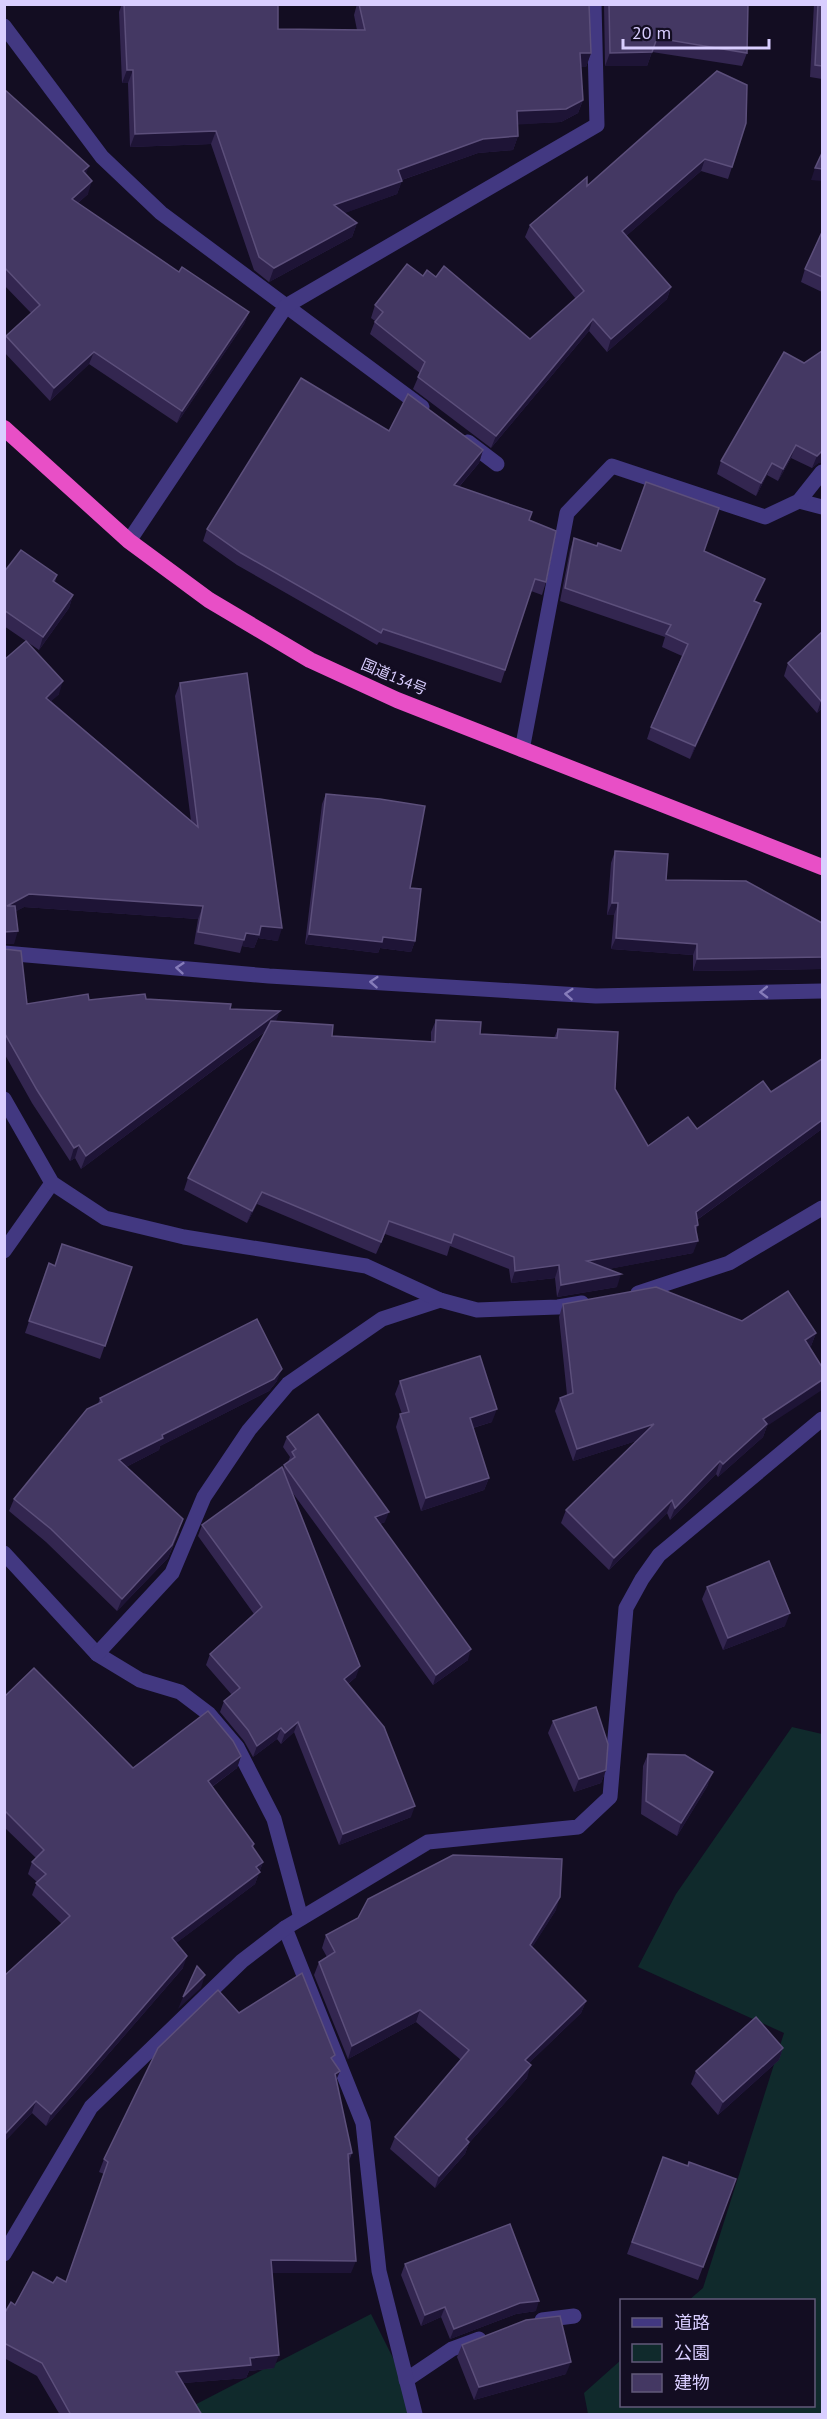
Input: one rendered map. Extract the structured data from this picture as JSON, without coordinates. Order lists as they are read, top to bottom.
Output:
{
  "streets": {
    "highway": ["国道134号"]
  },
  "legend": ["道路", "公園", "建物"],
  "scale_bar": "20 m"
}
